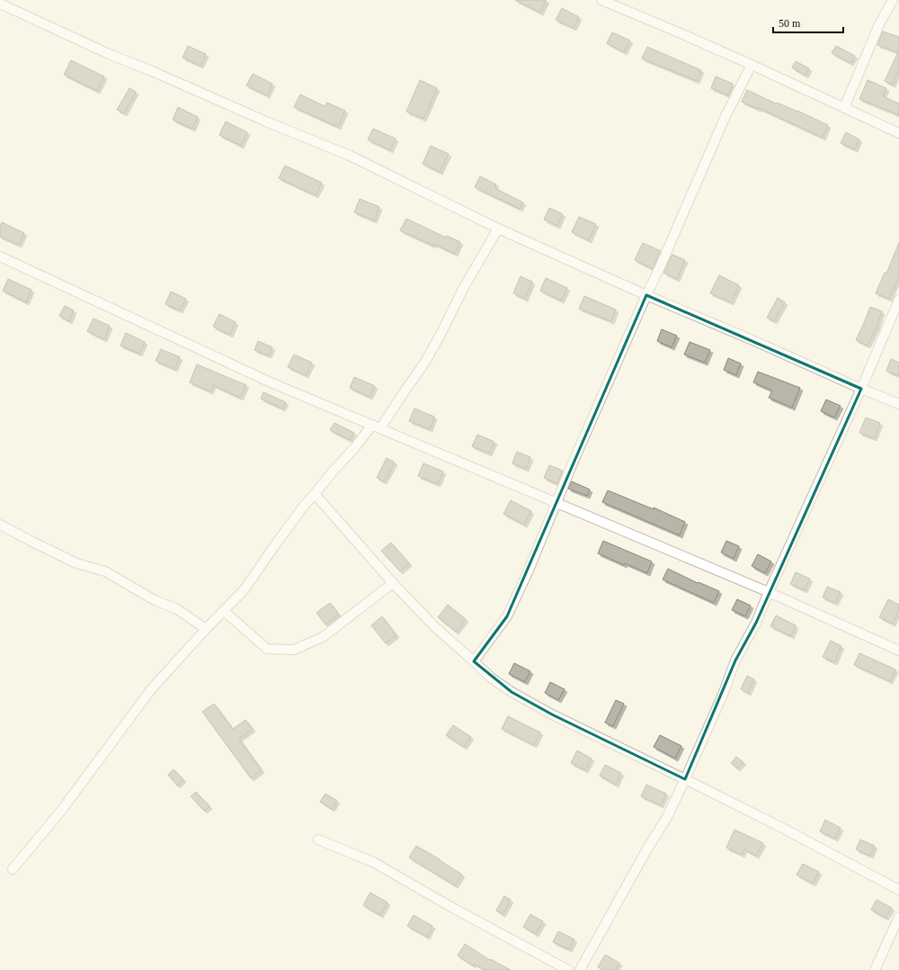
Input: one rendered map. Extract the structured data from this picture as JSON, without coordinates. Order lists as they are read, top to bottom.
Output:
{
  "scale_bar": "50 m"
}
